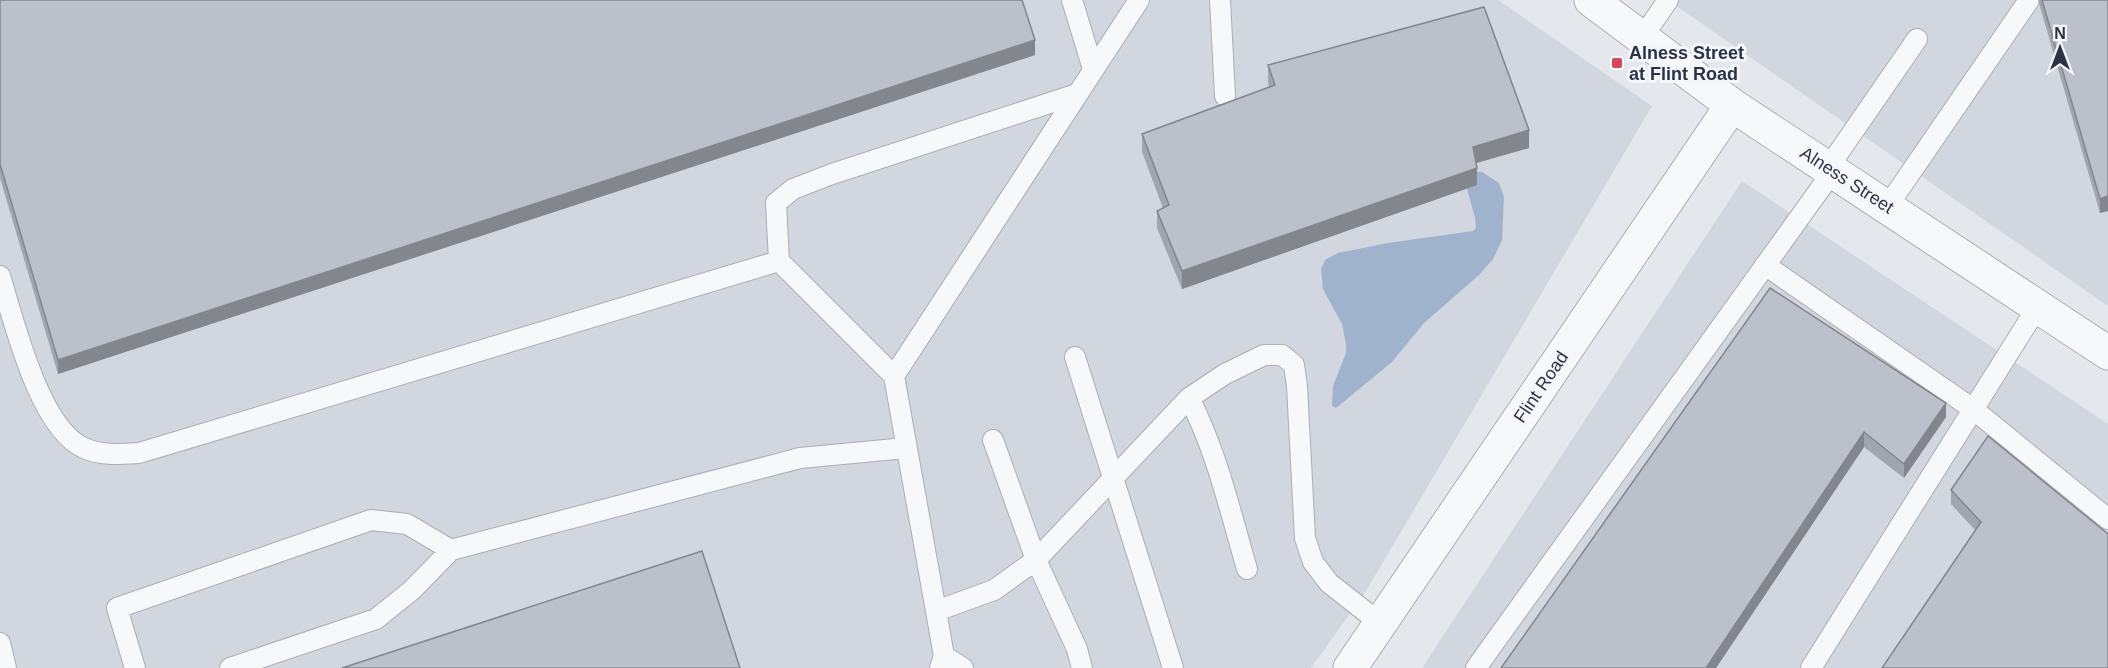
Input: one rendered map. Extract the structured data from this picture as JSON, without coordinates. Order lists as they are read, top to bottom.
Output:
{
  "streets": {
    "street": ["Alness Street", "Flint Road"]
  },
  "crossings": [
    ["Alness Street", "Flint Road"]
  ],
  "places": {
    "transit": ["Alness Street at Flint Road"]
  },
  "north": "top"
}
